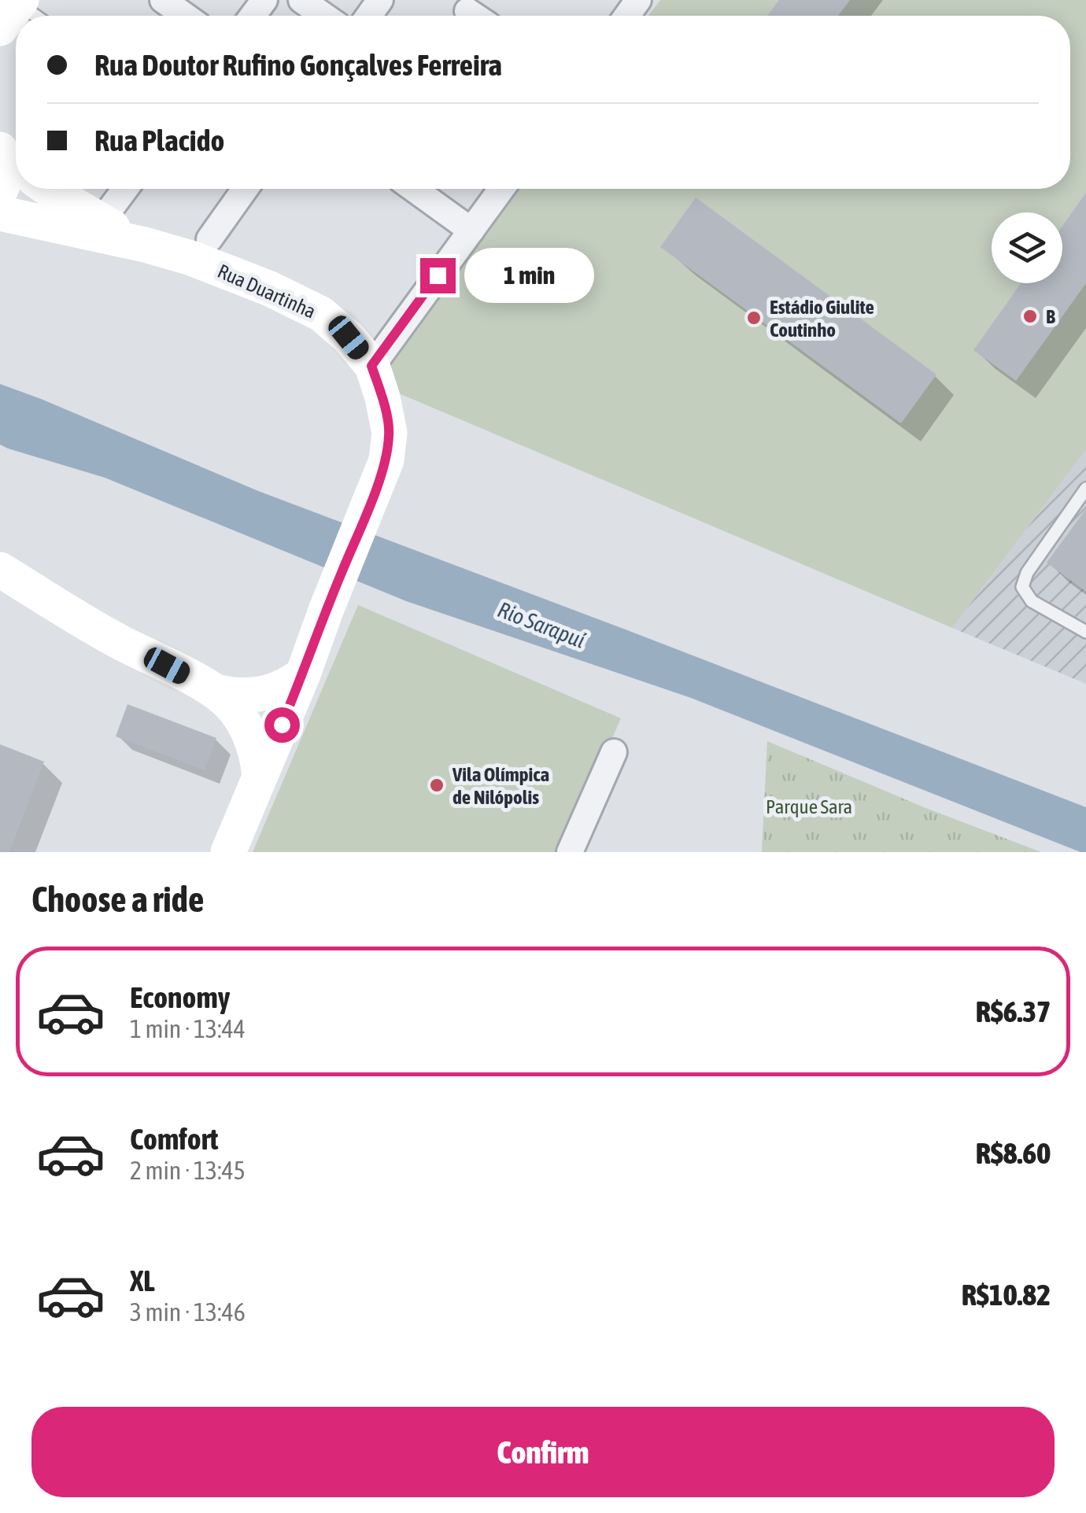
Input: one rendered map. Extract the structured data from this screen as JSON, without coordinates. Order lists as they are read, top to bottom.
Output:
{
  "streets": {
    "main road": ["Rua Duartinha"]
  },
  "water": ["Rio Sarapuí"],
  "parks": ["Parque Sara"],
  "places": ["B", "Estádio Giulite Coutinho", "Vila Olímpica de Nilópolis"],
  "page": {
    "banner": ["Rua Doutor Rufino Gonçalves Ferreira", "Rua Placido"],
    "bubble": "1 min",
    "heading": "Choose a ride",
    "list": [
      {
        "name": "Economy",
        "note": "1 min · 13:44",
        "value": "R$6.37"
      },
      {
        "name": "Comfort",
        "note": "2 min · 13:45",
        "value": "R$8.60"
      },
      {
        "name": "XL",
        "note": "3 min · 13:46",
        "value": "R$10.82"
      }
    ],
    "buttons": "Confirm"
  }
}
